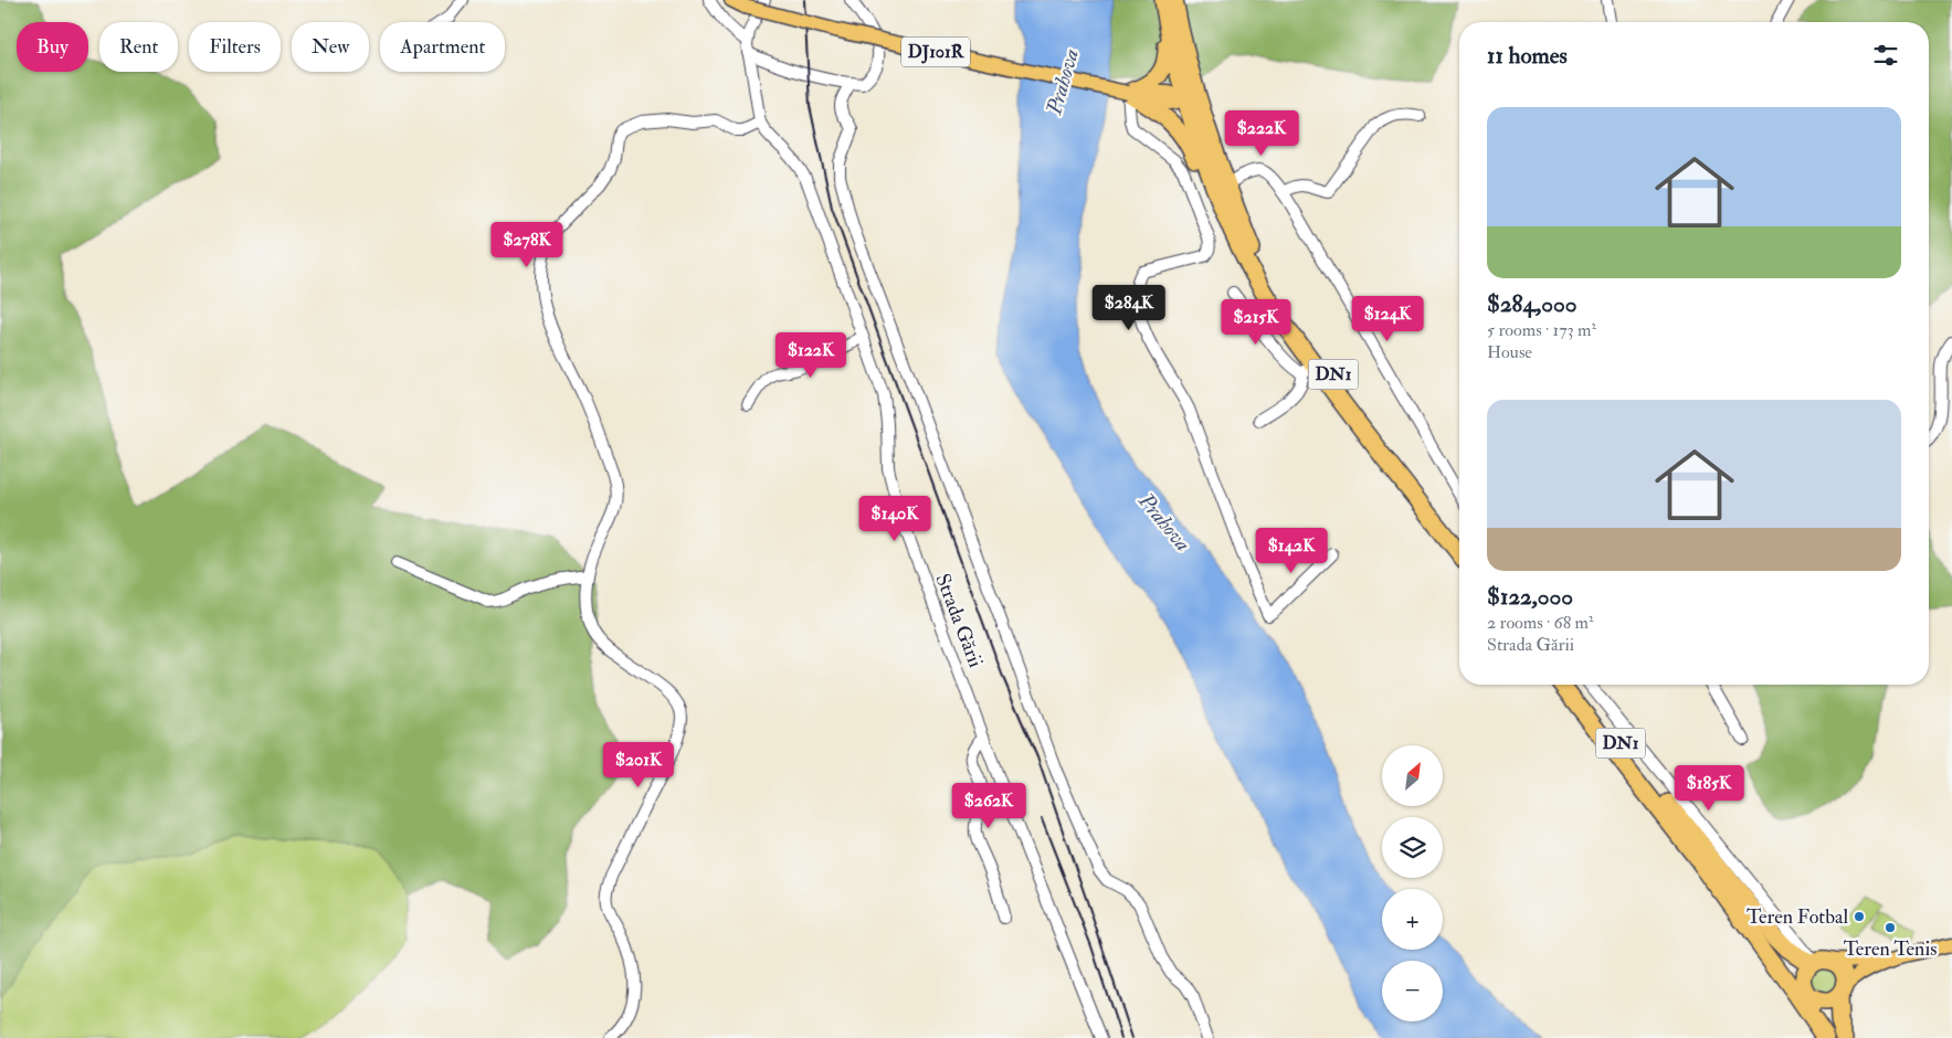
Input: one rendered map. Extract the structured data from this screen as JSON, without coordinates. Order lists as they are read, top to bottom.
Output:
{
  "streets": {
    "highway": ["DN1"],
    "main road": ["DJ101R"],
    "street": ["Strada Gării"]
  },
  "crossings": [
    ["DJ101R", "DN1"]
  ],
  "water": ["Prahova"],
  "places": ["Teren Fotbal", "Teren Tenis"],
  "north": "top right",
  "page": {
    "chip": [
      "Buy",
      "Rent",
      "Filters",
      "New",
      "Apartment"
    ],
    "heading": "11 homes",
    "list": [
      {
        "name": "$284,000",
        "note": "5 rooms · 173 m² · House"
      },
      {
        "name": "$122,000",
        "note": "2 rooms · 68 m² · Strada Gării"
      }
    ],
    "price": [
      "$222K",
      "$278K",
      "$284K",
      "$124K",
      "$215K",
      "$122K",
      "$140K",
      "$142K",
      "$201K",
      "$185K",
      "$262K"
    ],
    "map_buttons": ["+", "−"]
  }
}
